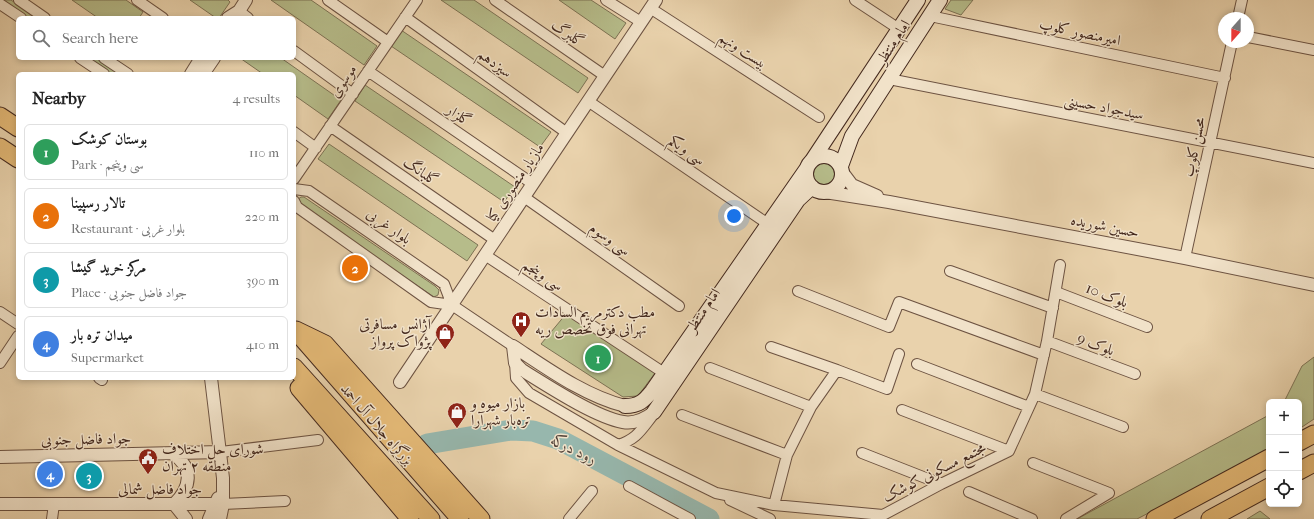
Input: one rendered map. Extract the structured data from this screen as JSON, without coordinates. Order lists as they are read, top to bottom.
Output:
{
  "streets": {
    "highway": ["بزرگراه جلال آل احمد"],
    "main road": ["امام منتظر"],
    "street": [
      "امیرمنصور کلوپ",
      "گلبرگ",
      "بیست ونهم",
      "سیزدهم",
      "موسوی",
      "سیدجواد حسینی",
      "گلزار",
      "محسن کلوپ",
      "سی ویکم",
      "گلبانگ",
      "مازیار منصوری کیا",
      "بلوار غربی",
      "حسین شوریده",
      "سی وسوم",
      "سی وپنجم",
      "بلوک 10",
      "بلوک 9",
      "جواد فاضل جنوبی",
      "مجتمع مسکونی کوشک",
      "جواد فاضل شمالی"
    ]
  },
  "crossings": [
    ["امیرمنصور کلوپ", "امام منتظر"],
    ["امیرمنصور کلوپ", "محسن کلوپ"],
    ["گلبرگ", "مازیار منصوری کیا"],
    ["امام منتظر", "سیدجواد حسینی"],
    ["امام منتظر", "سی ویکم"],
    ["امام منتظر", "حسین شوریده"],
    ["امام منتظر", "سی وپنجم"],
    ["امام منتظر", "مجتمع مسکونی کوشک"],
    ["بیست ونهم", "مازیار منصوری کیا"],
    ["سیزدهم", "موسوی"],
    ["سیزدهم", "مازیار منصوری کیا"],
    ["موسوی", "گلزار"],
    ["موسوی", "گلبانگ"],
    ["سیدجواد حسینی", "محسن کلوپ"],
    ["گلزار", "مازیار منصوری کیا"],
    ["محسن کلوپ", "حسین شوریده"],
    ["سی ویکم", "مازیار منصوری کیا"],
    ["گلبانگ", "مازیار منصوری کیا"],
    ["مازیار منصوری کیا", "بلوار غربی"],
    ["مازیار منصوری کیا", "سی وسوم"],
    ["مازیار منصوری کیا", "سی وپنجم"],
    ["بلوک 10", "مجتمع مسکونی کوشک"],
    ["بلوک 9", "مجتمع مسکونی کوشک"]
  ],
  "water": ["رود درکه"],
  "places": {
    "hospital": ["مطب دكترمريم السادات تهرانی فوق تخصص ریه"],
    "shop": ["آژانس مسافرتی پژواک پرواز", "بازار میوه و تره‌بار شهرآرا"],
    "public building": ["شورای حل اختلاف منطقه ۲ تهران"]
  },
  "north": "bottom",
  "page": {
    "search": "Search here",
    "heading": ["Nearby", "4 results"],
    "list": [
      {
        "mark": "1",
        "name": "بوستان کوشک",
        "note": "Park · سی وپنجم",
        "value": "110 m"
      },
      {
        "mark": "2",
        "name": "تالار رسپینا",
        "note": "Restaurant · بلوار غربی",
        "value": "220 m"
      },
      {
        "mark": "3",
        "name": "مرکز خرید گیشا",
        "note": "Place · جواد فاضل جنوبی",
        "value": "390 m"
      },
      {
        "mark": "4",
        "name": "میدان تره بار",
        "note": "Supermarket",
        "value": "410 m"
      }
    ],
    "pins": [
      "2",
      "1",
      "4",
      "3"
    ],
    "map_buttons": ["+", "−"]
  }
}
